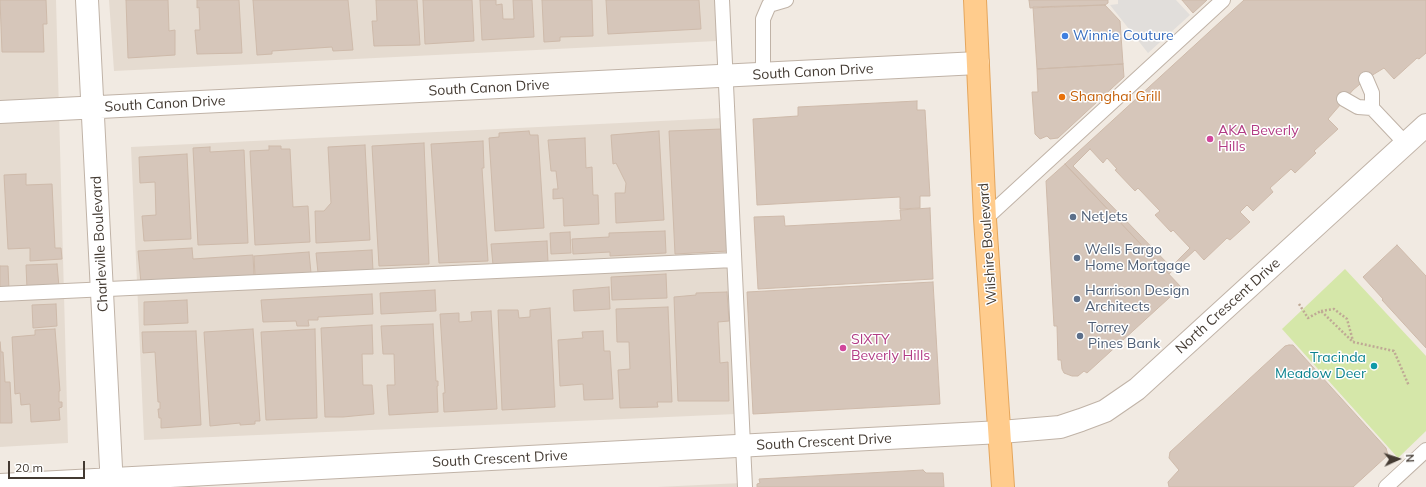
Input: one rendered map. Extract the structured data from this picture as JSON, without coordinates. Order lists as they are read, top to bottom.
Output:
{
  "streets": {
    "main road": ["Wilshire Boulevard"],
    "street": [
      "South Canon Drive",
      "Charleville Boulevard",
      "North Crescent Drive",
      "South Crescent Drive"
    ]
  },
  "crossings": [
    ["South Canon Drive", "Charleville Boulevard"],
    ["South Canon Drive", "Wilshire Boulevard"],
    ["Charleville Boulevard", "South Crescent Drive"],
    ["Wilshire Boulevard", "North Crescent Drive"],
    ["Wilshire Boulevard", "South Crescent Drive"],
    ["North Crescent Drive", "South Crescent Drive"]
  ],
  "places": [
    "Winnie Couture",
    "Shanghai Grill",
    "AKA Beverly Hills",
    "NetJets",
    "Wells Fargo Home Mortgage",
    "Harrison Design Architects",
    "Torrey Pines Bank",
    "SIXTY Beverly Hills",
    "Tracinda Meadow Deer"
  ],
  "scale_bar": "20 m",
  "north": "right"
}
